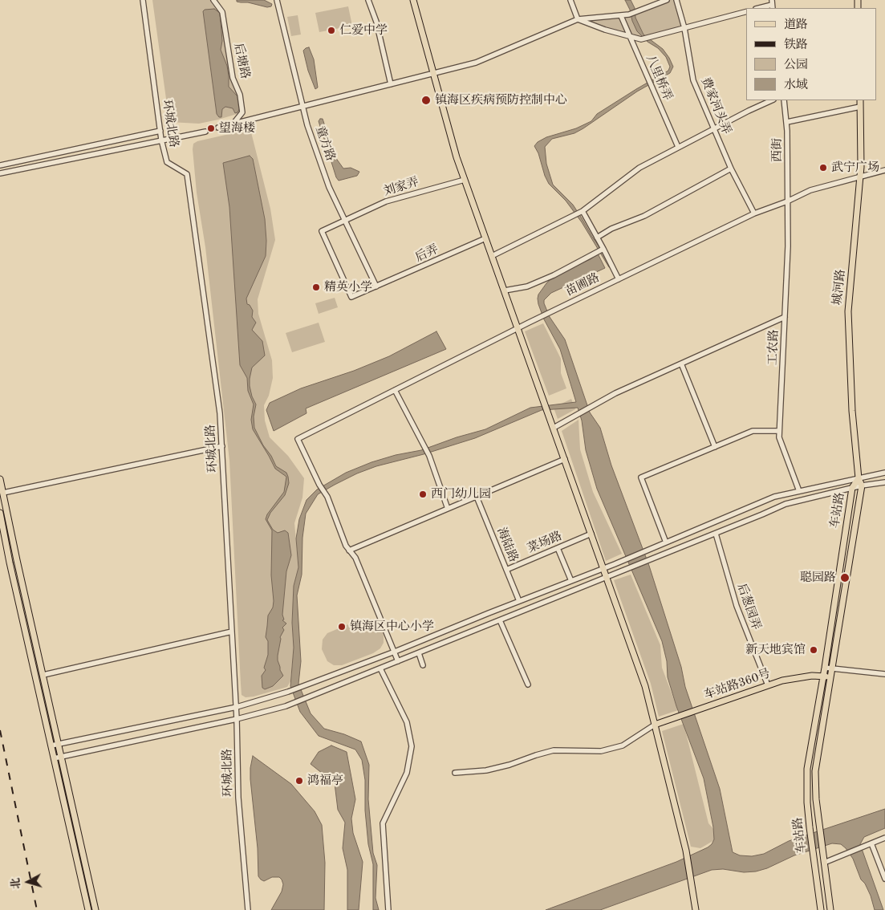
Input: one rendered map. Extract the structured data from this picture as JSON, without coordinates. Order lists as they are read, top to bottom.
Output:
{
  "streets": {
    "main road": ["城河路", "车站路", "车站路360号"],
    "street": [
      "后塘路",
      "八里桥弄",
      "费家河头弄",
      "环城北路",
      "童方路",
      "西街",
      "刘家弄",
      "后弄",
      "苗圃路",
      "工农路",
      "菜场路",
      "海陆路",
      "后葱园弄"
    ]
  },
  "crossings": [
    ["费家河头弄", "苗圃路"],
    ["童方路", "刘家弄"],
    ["童方路", "后弄"],
    ["西街", "苗圃路"],
    ["西街", "工农路"],
    ["刘家弄", "后弄"],
    ["苗圃路", "城河路"],
    ["苗圃路", "工农路"],
    ["城河路", "车站路"],
    ["车站路", "车站路360号"],
    ["菜场路", "海陆路"],
    ["后葱园弄", "车站路360号"]
  ],
  "places": [
    "仁爱中学",
    "镇海区疾病预防控制中心",
    "望海楼",
    "武宁广场",
    "精英小学",
    "西门幼儿园",
    "聪园路",
    "镇海区中心小学",
    "新天地宾馆",
    "鸿福亭"
  ],
  "legend": [
    "道路",
    "铁路",
    "公园",
    "水域"
  ],
  "north": "left"
}
